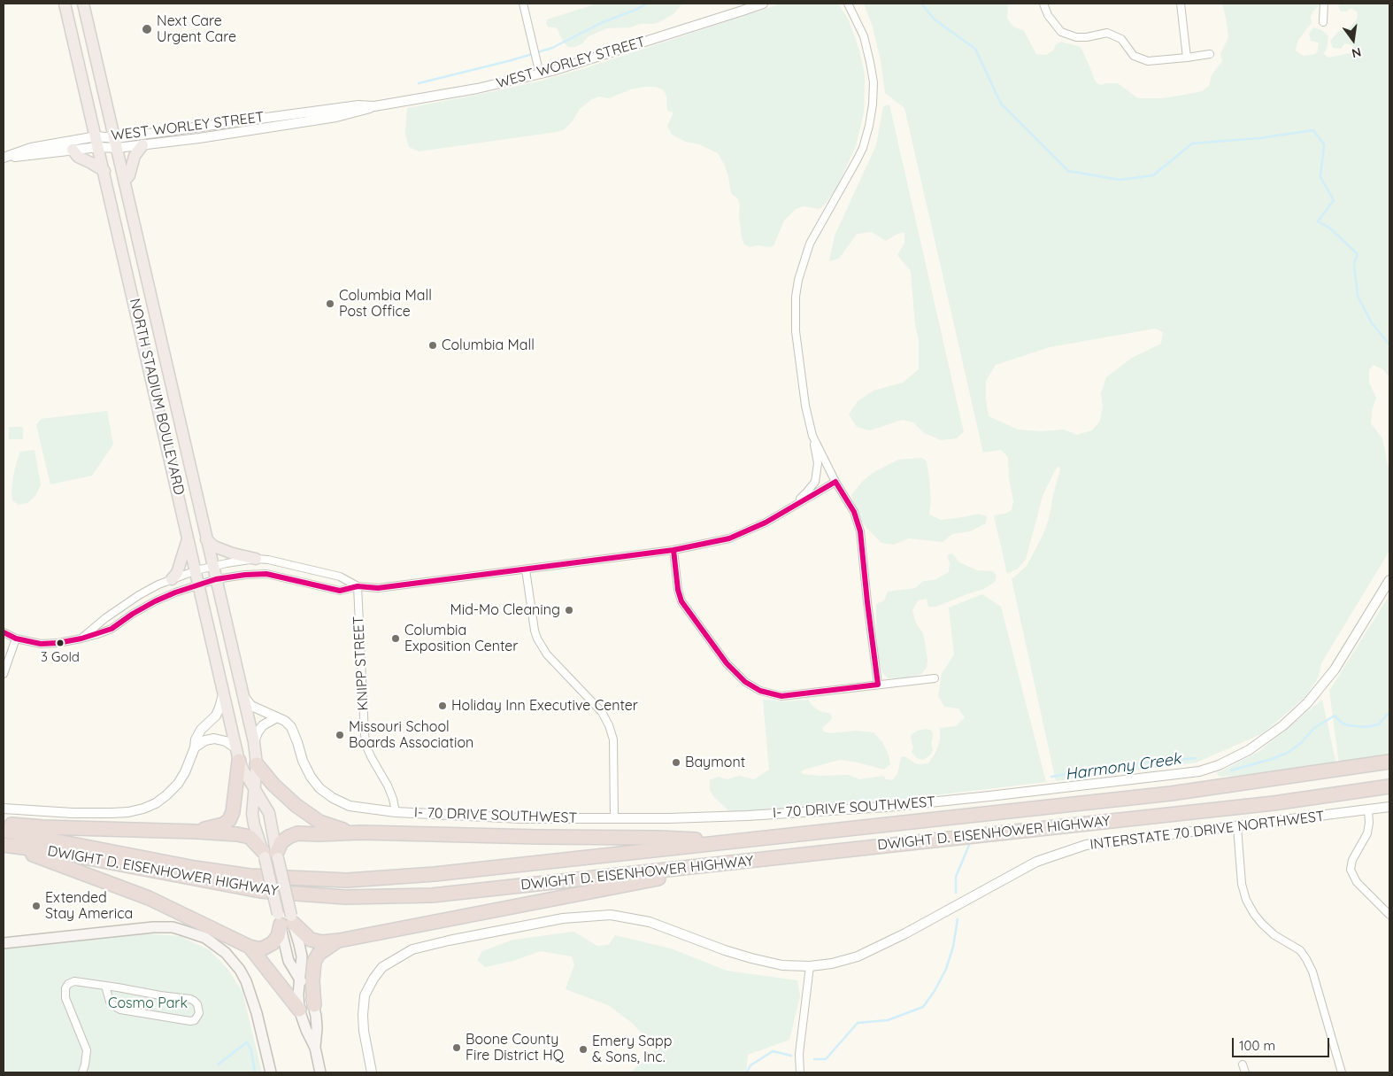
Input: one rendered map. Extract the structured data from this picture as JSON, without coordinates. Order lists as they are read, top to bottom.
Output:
{
  "streets": {
    "highway": ["DWIGHT D. EISENHOWER HIGHWAY"],
    "main road": ["NORTH STADIUM BOULEVARD"],
    "street": [
      "WEST WORLEY STREET",
      "KNIPP STREET",
      "I- 70 DRIVE SOUTHWEST",
      "INTERSTATE 70 DRIVE NORTHWEST"
    ]
  },
  "crossings": [
    ["WEST WORLEY STREET", "NORTH STADIUM BOULEVARD"],
    ["NORTH STADIUM BOULEVARD", "I- 70 DRIVE SOUTHWEST"],
    ["KNIPP STREET", "I- 70 DRIVE SOUTHWEST"]
  ],
  "water": ["Harmony Creek"],
  "parks": ["Cosmo Park"],
  "places": [
    "Next Care Urgent Care",
    "Columbia Mall Post Office",
    "Columbia Mall",
    "Mid-Mo Cleaning",
    "Columbia Exposition Center",
    "3 Gold",
    "Holiday Inn Executive Center",
    "Missouri School Boards Association",
    "Baymont",
    "Extended Stay America",
    "Boone County Fire District HQ",
    "Emery Sapp & Sons, Inc."
  ],
  "scale_bar": "100 m",
  "north": "bottom"
}
